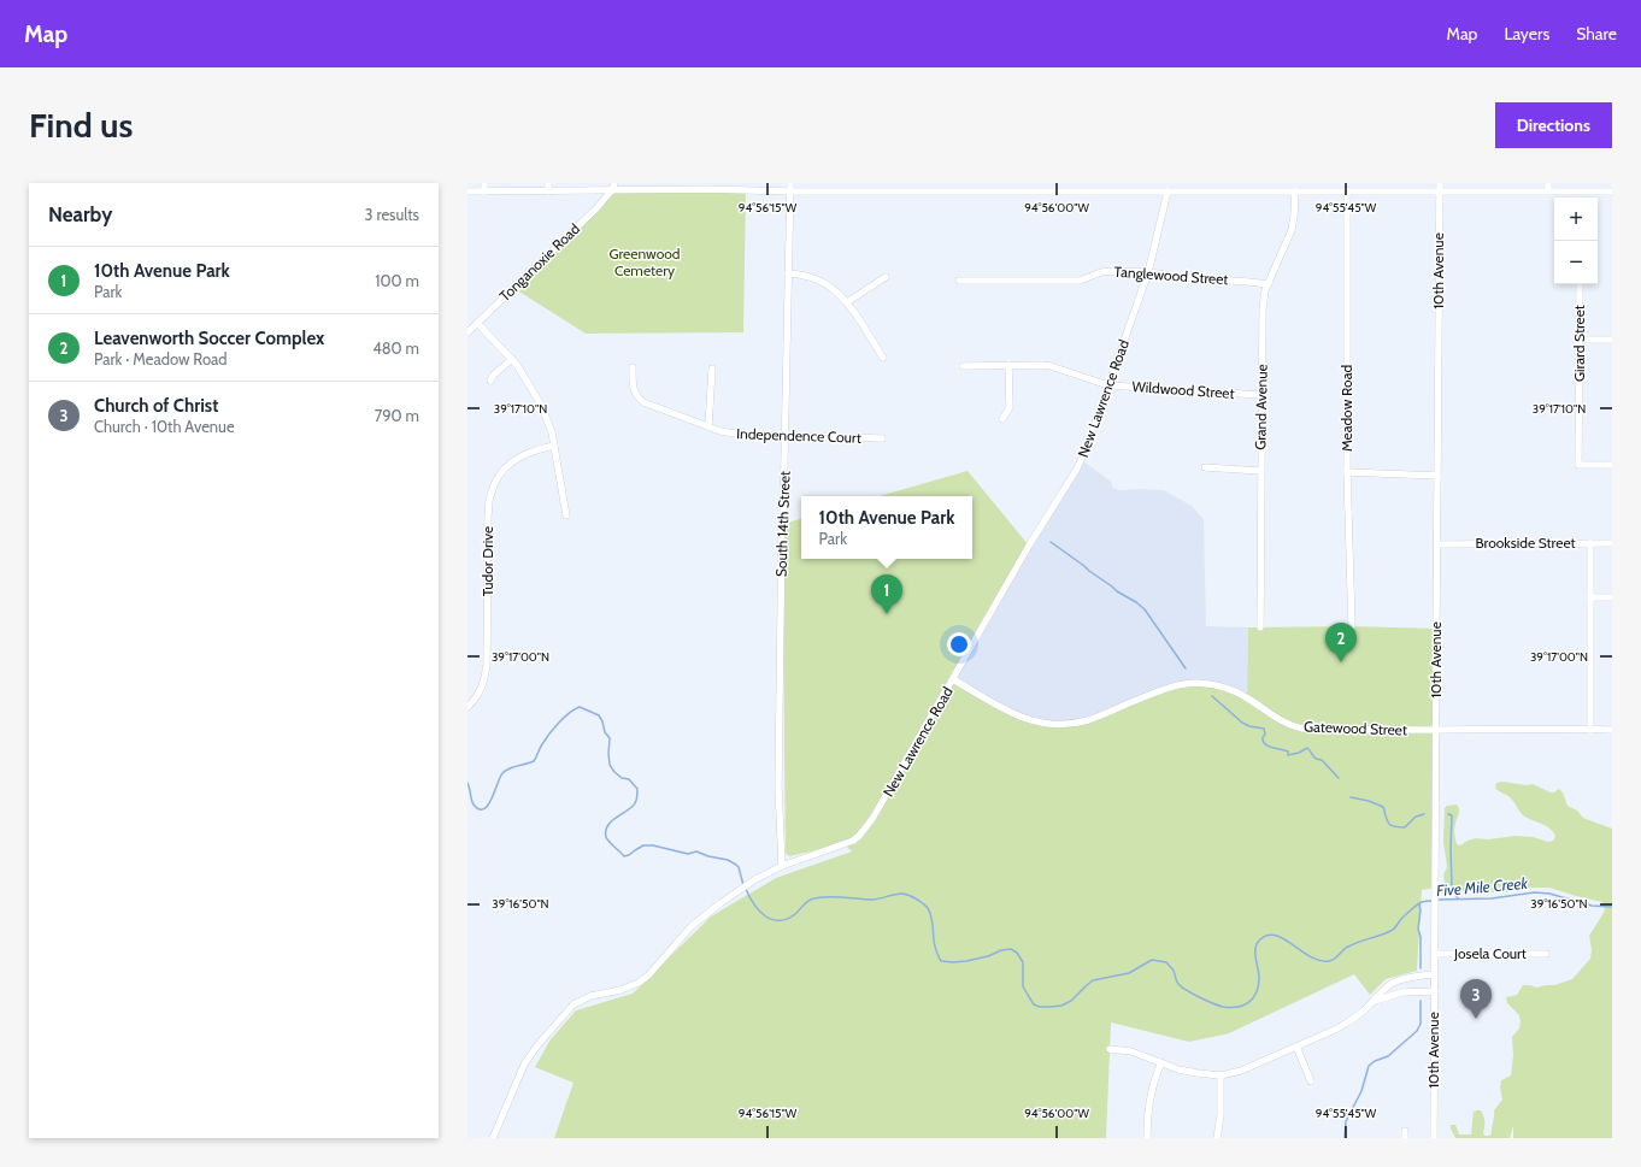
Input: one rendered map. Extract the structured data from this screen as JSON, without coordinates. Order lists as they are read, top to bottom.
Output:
{
  "streets": {
    "street": [
      "Tonganoxie Road",
      "10th Avenue",
      "Tanglewood Street",
      "Girard Street",
      "Wildwood Street",
      "New Lawrence Road",
      "Grand Avenue",
      "Meadow Road",
      "Independence Court",
      "South 14th Street",
      "Brookside Street",
      "Tudor Drive",
      "Gatewood Street",
      "Josela Court"
    ]
  },
  "crossings": [
    ["10th Avenue", "Brookside Street"],
    ["10th Avenue", "Gatewood Street"],
    ["10th Avenue", "Josela Court"],
    ["Tanglewood Street", "New Lawrence Road"],
    ["Tanglewood Street", "Grand Avenue"],
    ["Wildwood Street", "New Lawrence Road"],
    ["Wildwood Street", "Grand Avenue"],
    ["New Lawrence Road", "South 14th Street"],
    ["New Lawrence Road", "Gatewood Street"],
    ["Independence Court", "South 14th Street"]
  ],
  "water": ["Five Mile Creek"],
  "parks": ["Greenwood Cemetery"],
  "page": {
    "header": "Map",
    "nav": ["Map", "Layers", "Share"],
    "buttons": "Directions",
    "title": "Find us",
    "heading": ["Nearby", "3 results"],
    "map_buttons": ["+", "−"],
    "list": [
      {
        "mark": "1",
        "name": "10th Avenue Park",
        "note": "Park",
        "value": "100 m"
      },
      {
        "mark": "2",
        "name": "Leavenworth Soccer Complex",
        "note": "Park · Meadow Road",
        "value": "480 m"
      },
      {
        "mark": "3",
        "name": "Church of Christ",
        "note": "Church · 10th Avenue",
        "value": "790 m"
      }
    ],
    "popup": ["10th Avenue Park", "Park"],
    "pins": ["1", "2", "3"]
  },
  "coordinates": [
    "94°56'15\"W",
    "94°56'00\"W",
    "94°55'45\"W",
    "39°17'10\"N",
    "39°17'00\"N",
    "39°16'50\"N"
  ]
}
